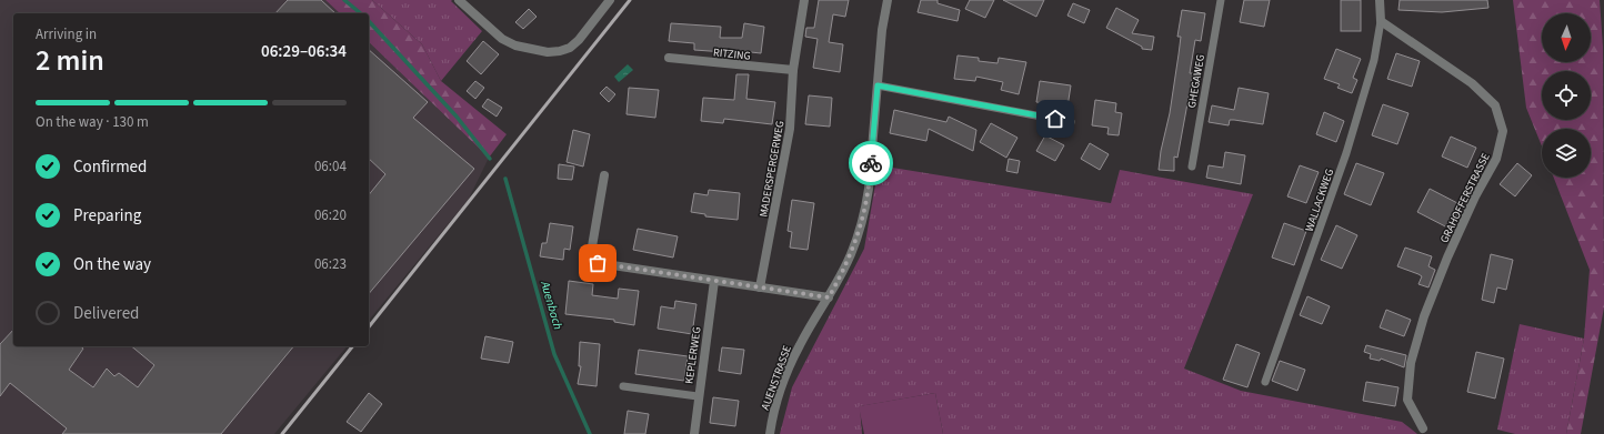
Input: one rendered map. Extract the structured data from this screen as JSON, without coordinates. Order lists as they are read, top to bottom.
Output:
{
  "streets": {
    "street": [
      "RITZING",
      "MADERSPERGERWEG",
      "GRAHOFFERSTRASSE",
      "KEPLERWEG",
      "AUENSTRASSE"
    ],
    "lane": ["GHEGAWEG", "WALLACKWEG"]
  },
  "crossings": [
    ["RITZING", "MADERSPERGERWEG"],
    ["GRAHOFFERSTRASSE", "WALLACKWEG"]
  ],
  "water": ["Auenbach"],
  "north": "bottom",
  "page": {
    "heading": ["2 min", "Arriving in", "06:29–06:34"],
    "bar": "On the way · 130 m",
    "list": [
      ["Confirmed", "06:04"],
      ["Preparing", "06:20"],
      ["On the way", "06:23"],
      "Delivered"
    ]
  }
}
